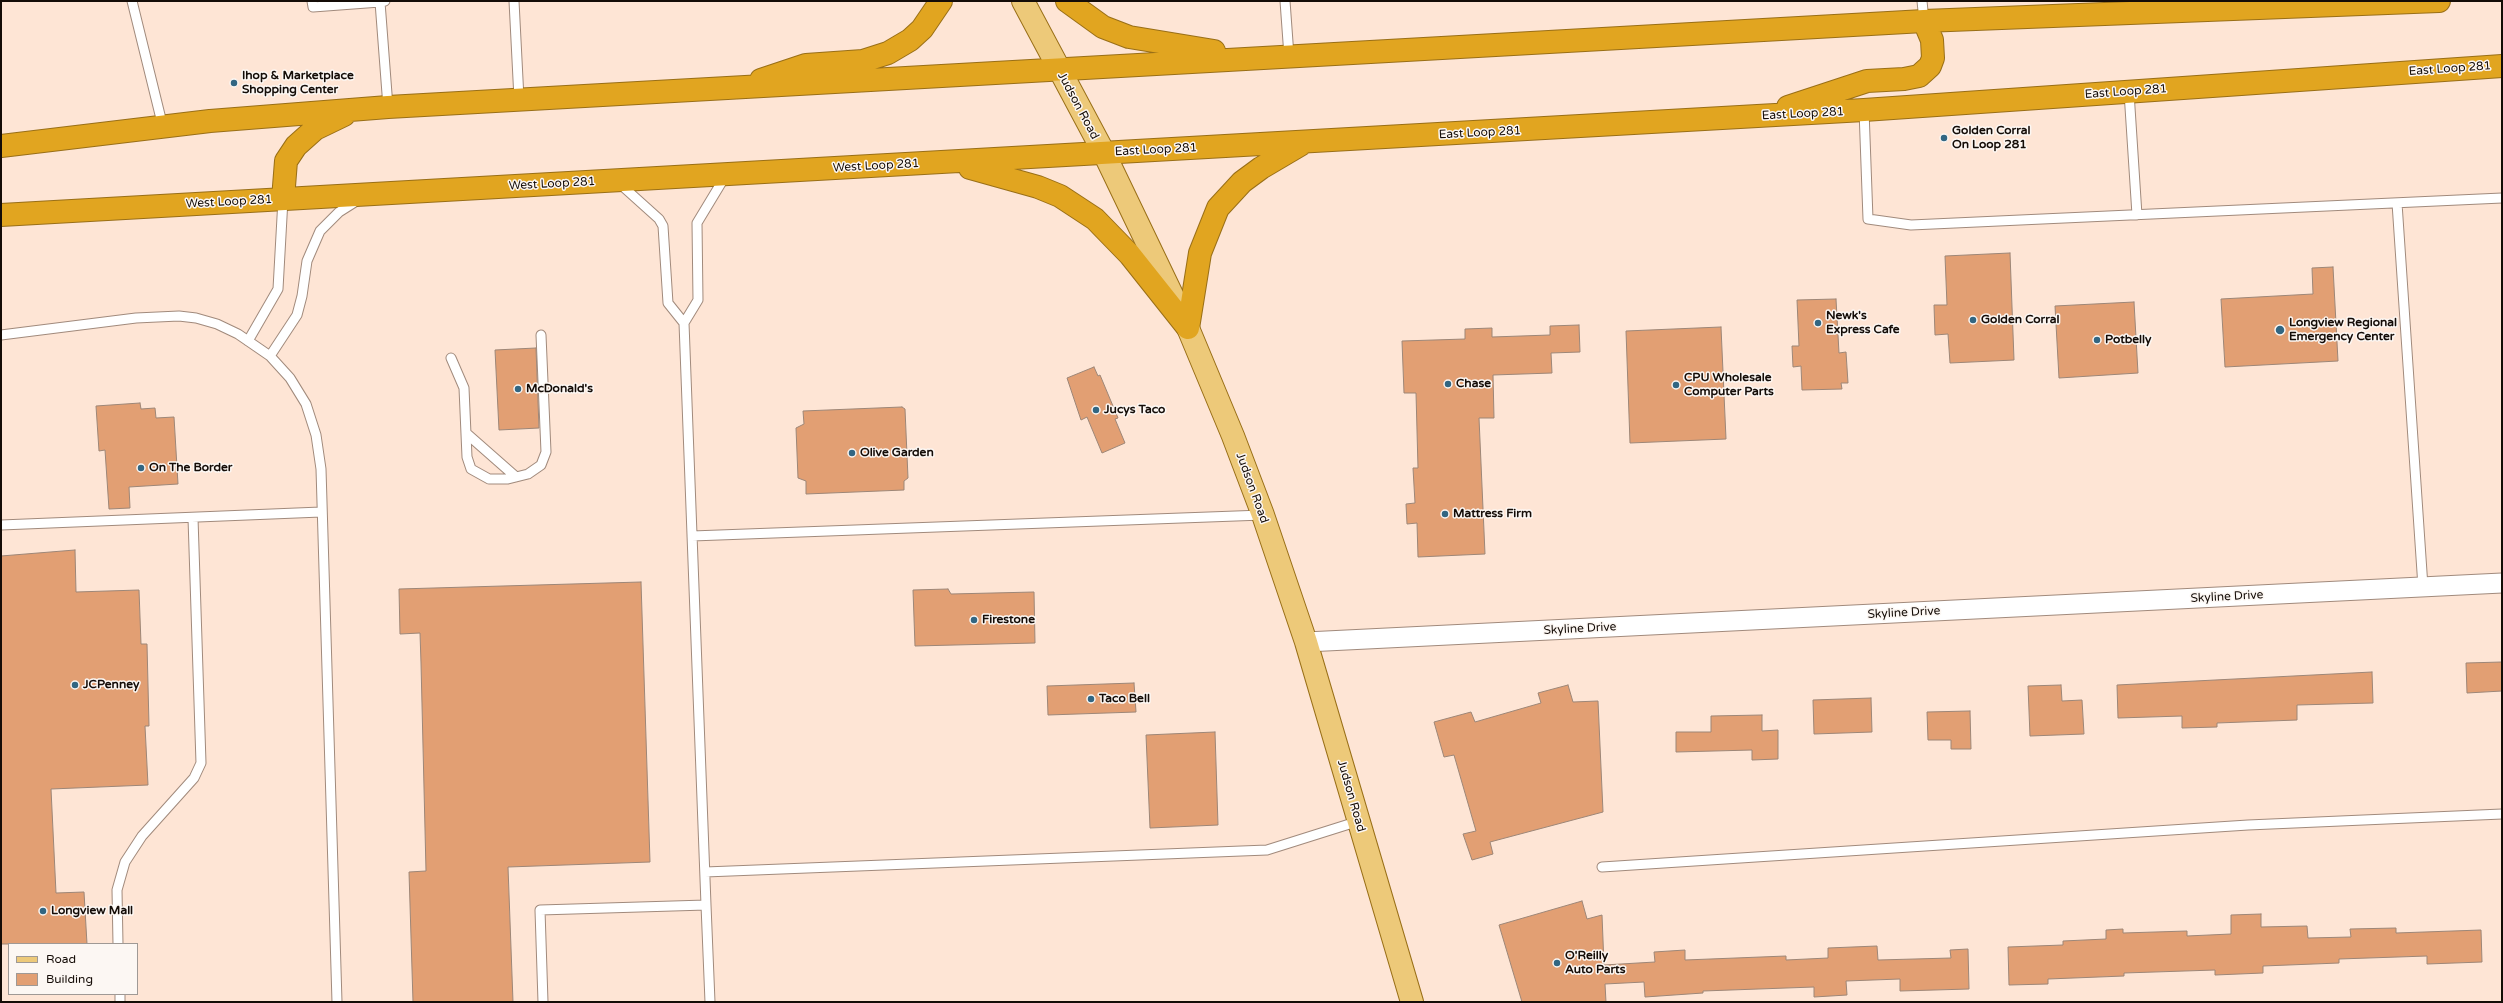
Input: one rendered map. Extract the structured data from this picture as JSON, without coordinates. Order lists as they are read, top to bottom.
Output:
{
  "streets": {
    "highway": ["East Loop 281", "West Loop 281"],
    "main road": ["Judson Road"],
    "street": ["Skyline Drive"]
  },
  "crossings": [
    ["East Loop 281", "Judson Road"],
    ["East Loop 281", "West Loop 281"],
    ["Judson Road", "West Loop 281"],
    ["Judson Road", "Skyline Drive"]
  ],
  "places": [
    "Ihop & Marketplace Shopping Center",
    "Golden Corral On Loop 281",
    "Golden Corral",
    "Newk's Express Cafe",
    "Longview Regional Emergency Center",
    "Potbelly",
    "Chase",
    "CPU Wholesale Computer Parts",
    "McDonald's",
    "Jucys Taco",
    "Olive Garden",
    "On The Border",
    "Mattress Firm",
    "Firestone",
    "JCPenney",
    "Taco Bell",
    "Longview Mall",
    "O'Reilly Auto Parts"
  ],
  "legend": ["Road", "Building"]
}
